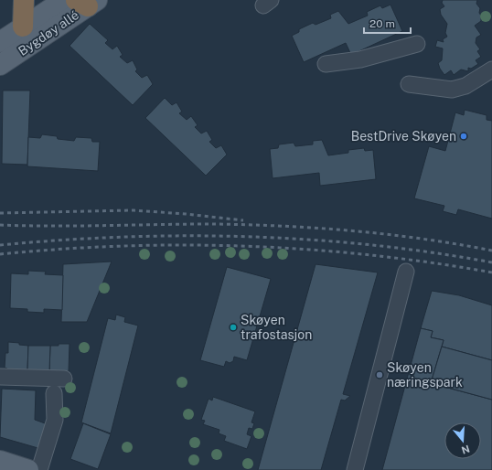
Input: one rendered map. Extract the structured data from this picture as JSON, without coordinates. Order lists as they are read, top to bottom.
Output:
{
  "streets": {
    "main road": ["Bygdøy allé"]
  },
  "places": ["BestDrive Skøyen", "Skøyen trafostasjon", "Skøyen næringspark"],
  "scale_bar": "20 m",
  "north": "bottom"
}
